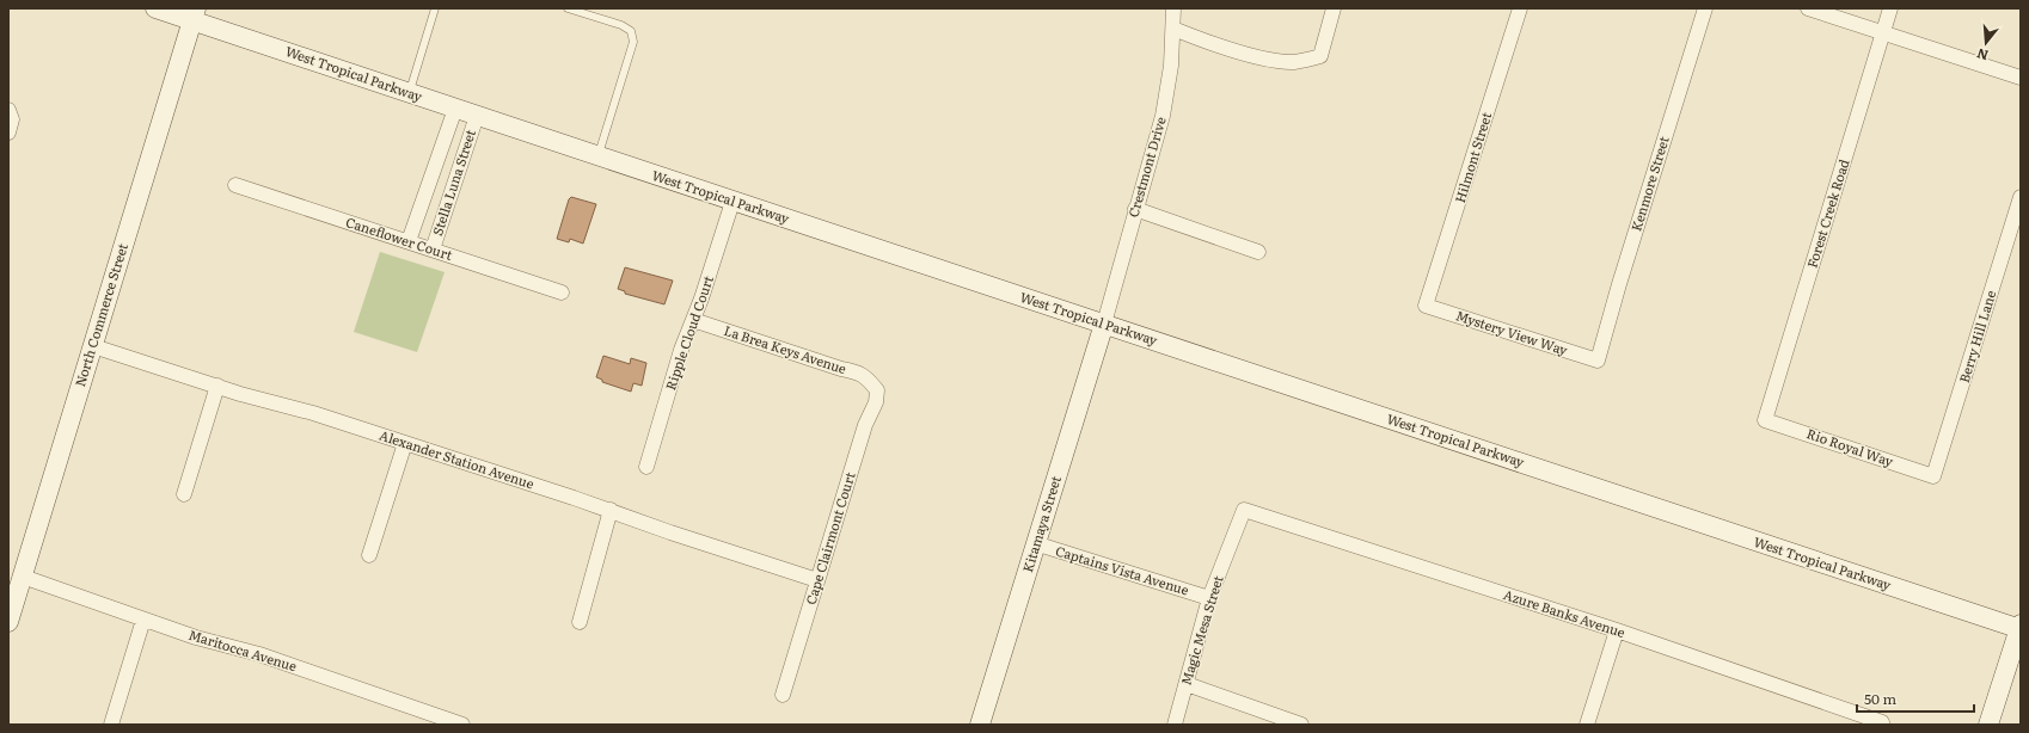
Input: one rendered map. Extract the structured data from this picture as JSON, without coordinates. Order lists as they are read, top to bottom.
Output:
{
  "streets": {
    "main road": ["West Tropical Parkway", "North Commerce Street", "Kitamaya Street"],
    "street": [
      "Hilmont Street",
      "Crestmont Drive",
      "Stella Luna Street",
      "Kenmore Street",
      "Forest Creek Road",
      "Caneflower Court",
      "Ripple Cloud Court",
      "Mystery View Way",
      "Berry Hill Lane",
      "La Brea Keys Avenue",
      "Rio Royal Way",
      "Alexander Station Avenue",
      "Cape Clairmont Court",
      "Captains Vista Avenue",
      "Azure Banks Avenue",
      "Magic Mesa Street",
      "Maritocca Avenue"
    ]
  },
  "crossings": [
    ["West Tropical Parkway", "Crestmont Drive"],
    ["West Tropical Parkway", "Stella Luna Street"],
    ["West Tropical Parkway", "North Commerce Street"],
    ["West Tropical Parkway", "Ripple Cloud Court"],
    ["West Tropical Parkway", "Kitamaya Street"],
    ["Hilmont Street", "Mystery View Way"],
    ["Crestmont Drive", "Kitamaya Street"],
    ["Stella Luna Street", "Caneflower Court"],
    ["Kenmore Street", "Mystery View Way"],
    ["Forest Creek Road", "Rio Royal Way"],
    ["North Commerce Street", "Alexander Station Avenue"],
    ["North Commerce Street", "Maritocca Avenue"],
    ["Ripple Cloud Court", "La Brea Keys Avenue"],
    ["Berry Hill Lane", "Rio Royal Way"],
    ["La Brea Keys Avenue", "Cape Clairmont Court"],
    ["Alexander Station Avenue", "Cape Clairmont Court"],
    ["Kitamaya Street", "Captains Vista Avenue"],
    ["Captains Vista Avenue", "Magic Mesa Street"],
    ["Azure Banks Avenue", "Magic Mesa Street"]
  ],
  "scale_bar": "50 m",
  "north": "bottom"
}
